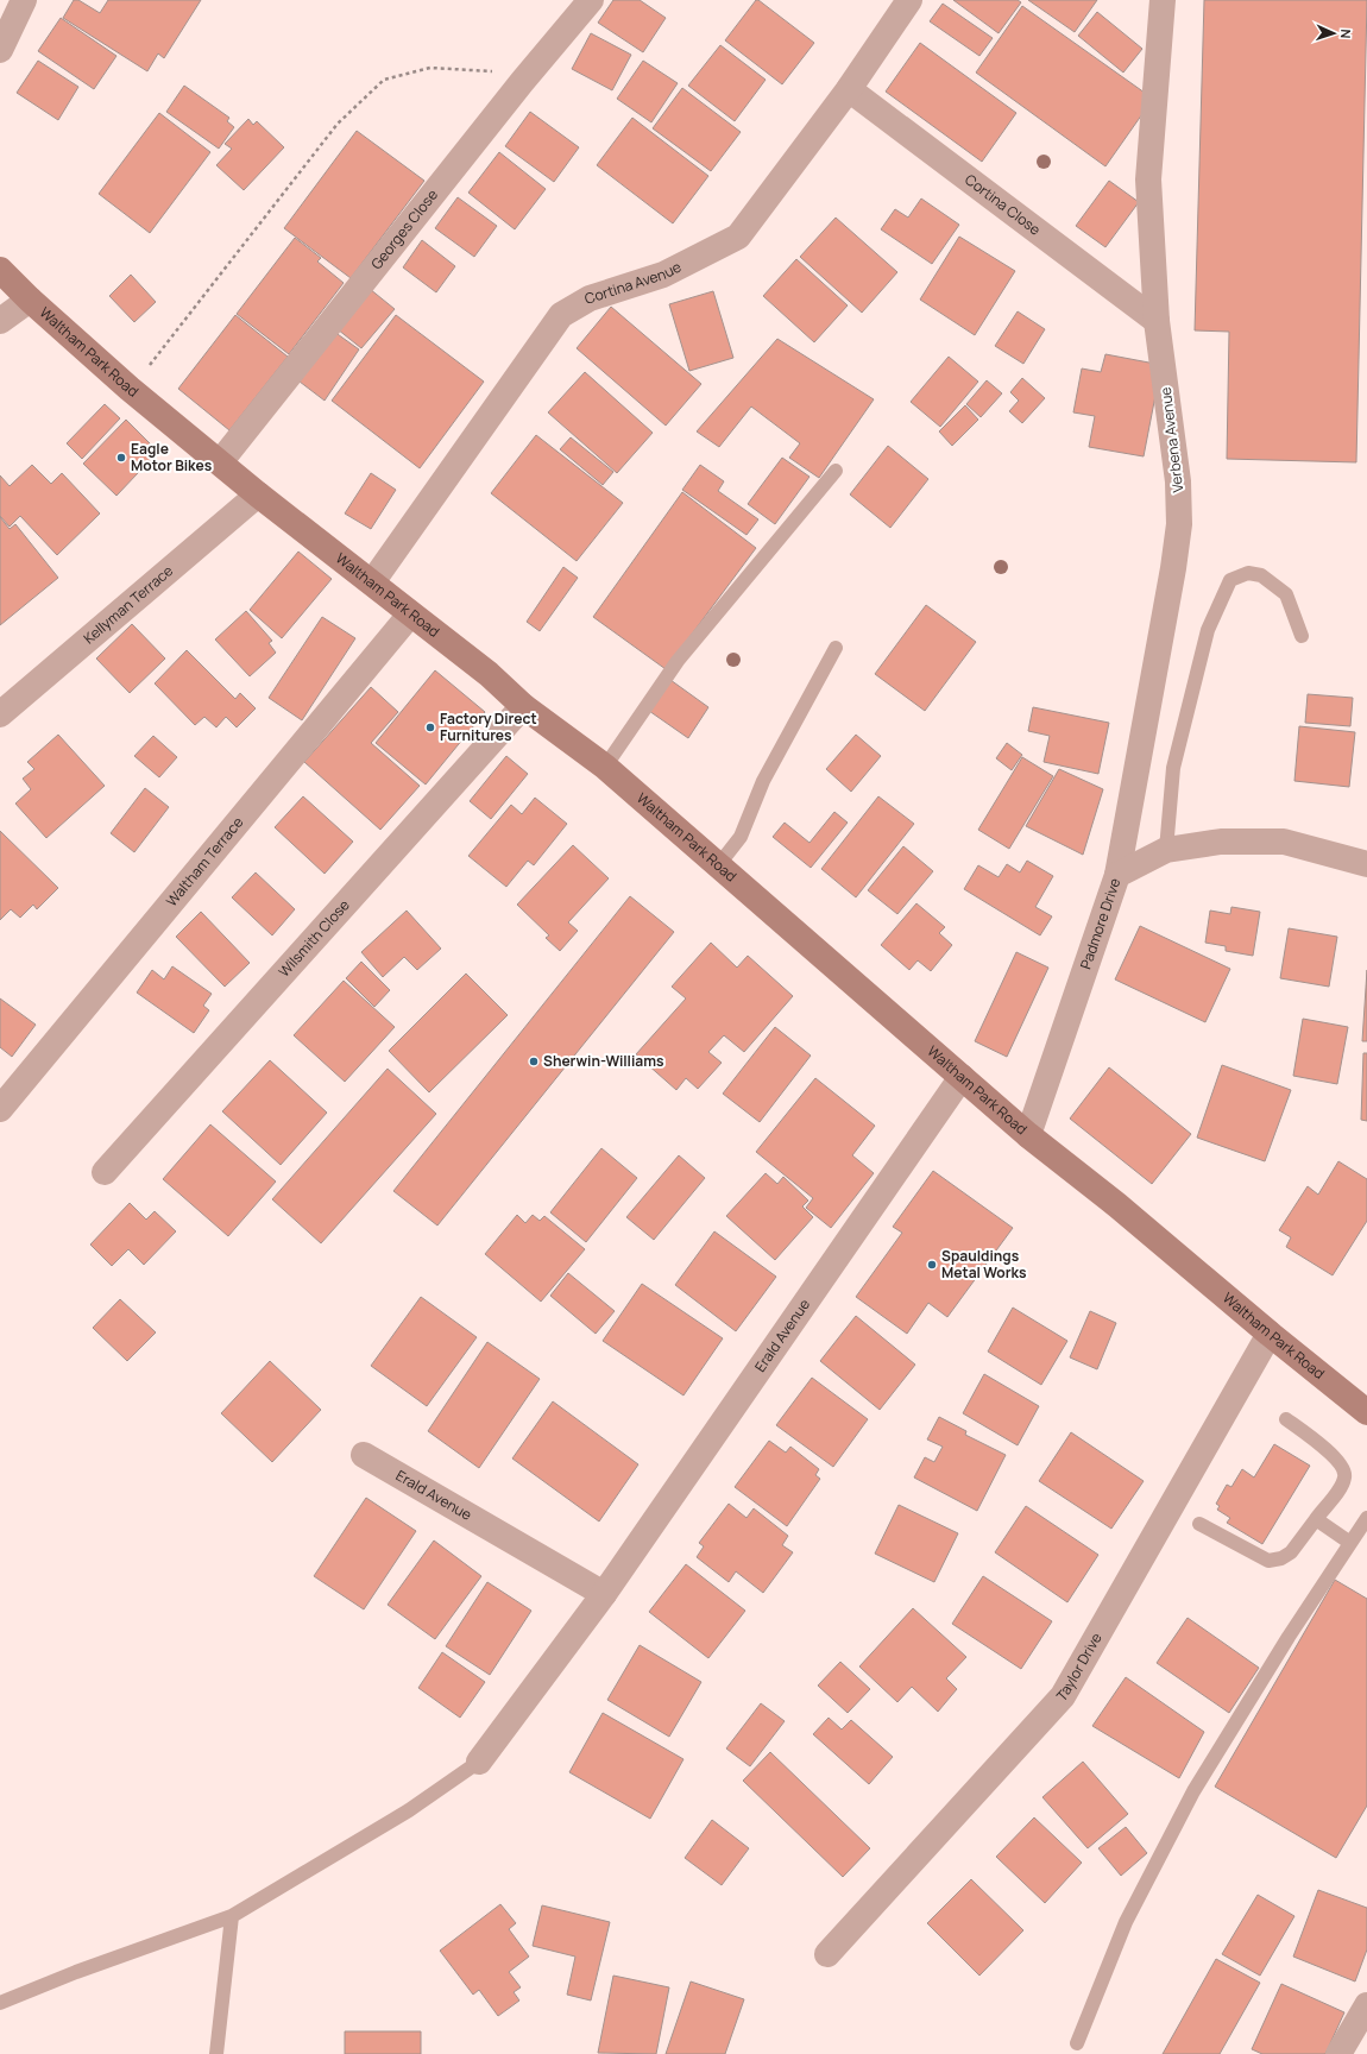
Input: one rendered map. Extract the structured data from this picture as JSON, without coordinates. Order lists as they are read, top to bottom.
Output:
{
  "streets": {
    "main road": ["Waltham Park Road"],
    "street": [
      "Cortina Close",
      "Georges Close",
      "Cortina Avenue",
      "Verbena Avenue",
      "Kellyman Terrace",
      "Waltham Terrace",
      "Padmore Drive",
      "Wilsmith Close",
      "Erald Avenue",
      "Taylor Drive"
    ]
  },
  "crossings": [
    ["Cortina Close", "Cortina Avenue"],
    ["Cortina Close", "Verbena Avenue"],
    ["Georges Close", "Waltham Park Road"],
    ["Cortina Avenue", "Waltham Park Road"],
    ["Waltham Park Road", "Kellyman Terrace"],
    ["Waltham Park Road", "Waltham Terrace"],
    ["Waltham Park Road", "Padmore Drive"],
    ["Waltham Park Road", "Wilsmith Close"],
    ["Waltham Park Road", "Erald Avenue"],
    ["Waltham Park Road", "Taylor Drive"],
    ["Verbena Avenue", "Padmore Drive"]
  ],
  "places": [
    "Eagle Motor Bikes",
    "Factory Direct Furnitures",
    "Sherwin-Williams",
    "Spauldings Metal Works"
  ],
  "north": "right"
}
